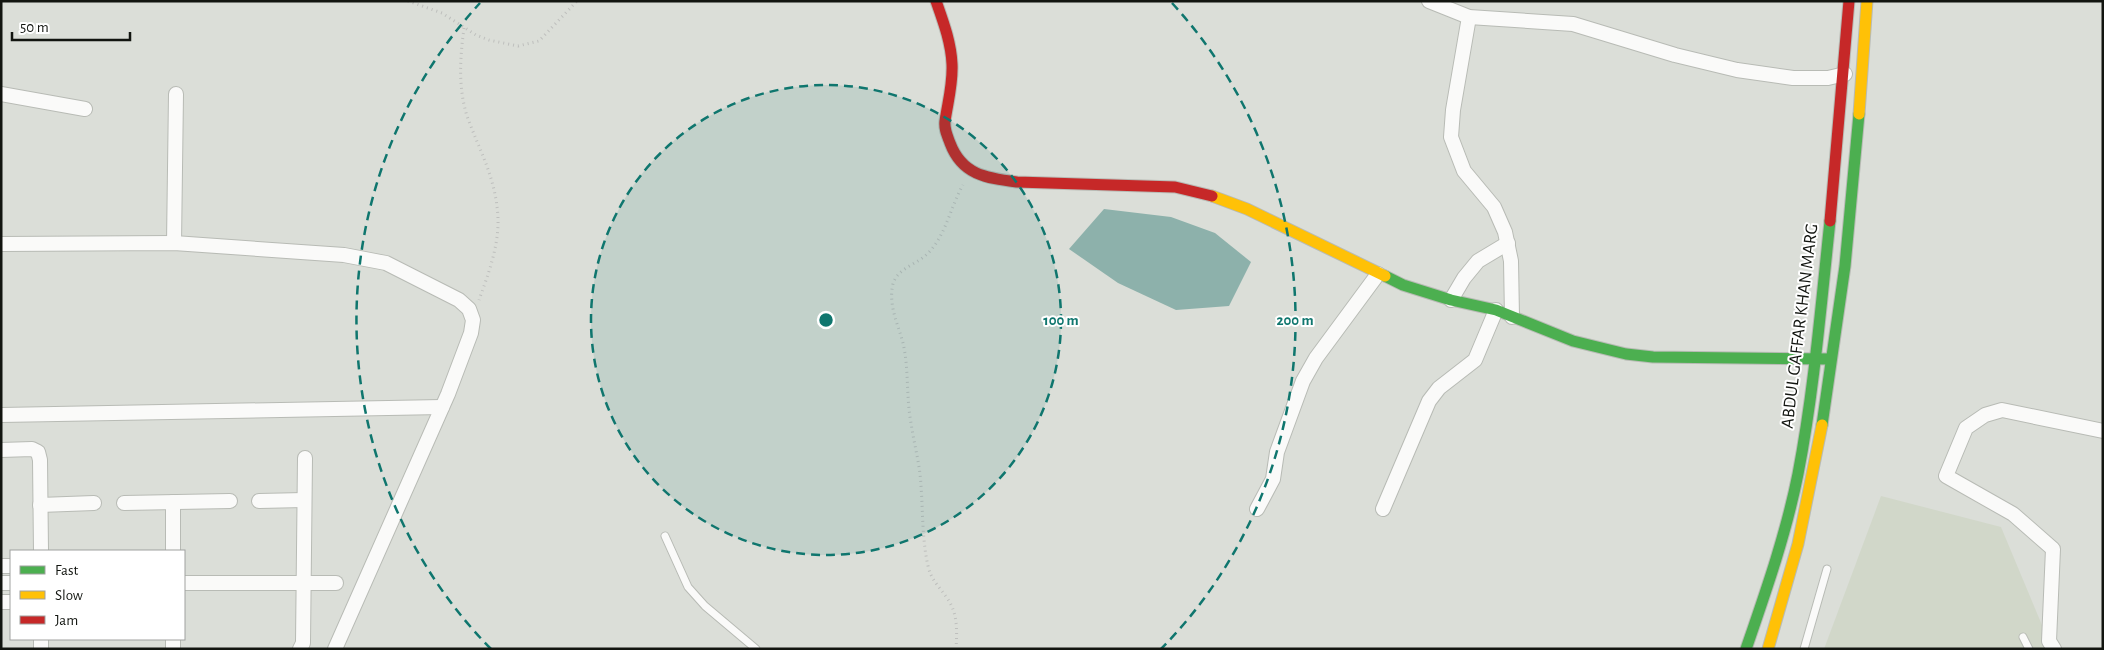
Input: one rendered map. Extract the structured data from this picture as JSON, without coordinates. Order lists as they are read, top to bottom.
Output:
{
  "streets": {
    "main road": ["ABDUL GAFFAR KHAN MARG"]
  },
  "legend": ["Fast", "Slow", "Jam"],
  "scale_bar": "50 m",
  "rings": ["100 m", "200 m"]
}
